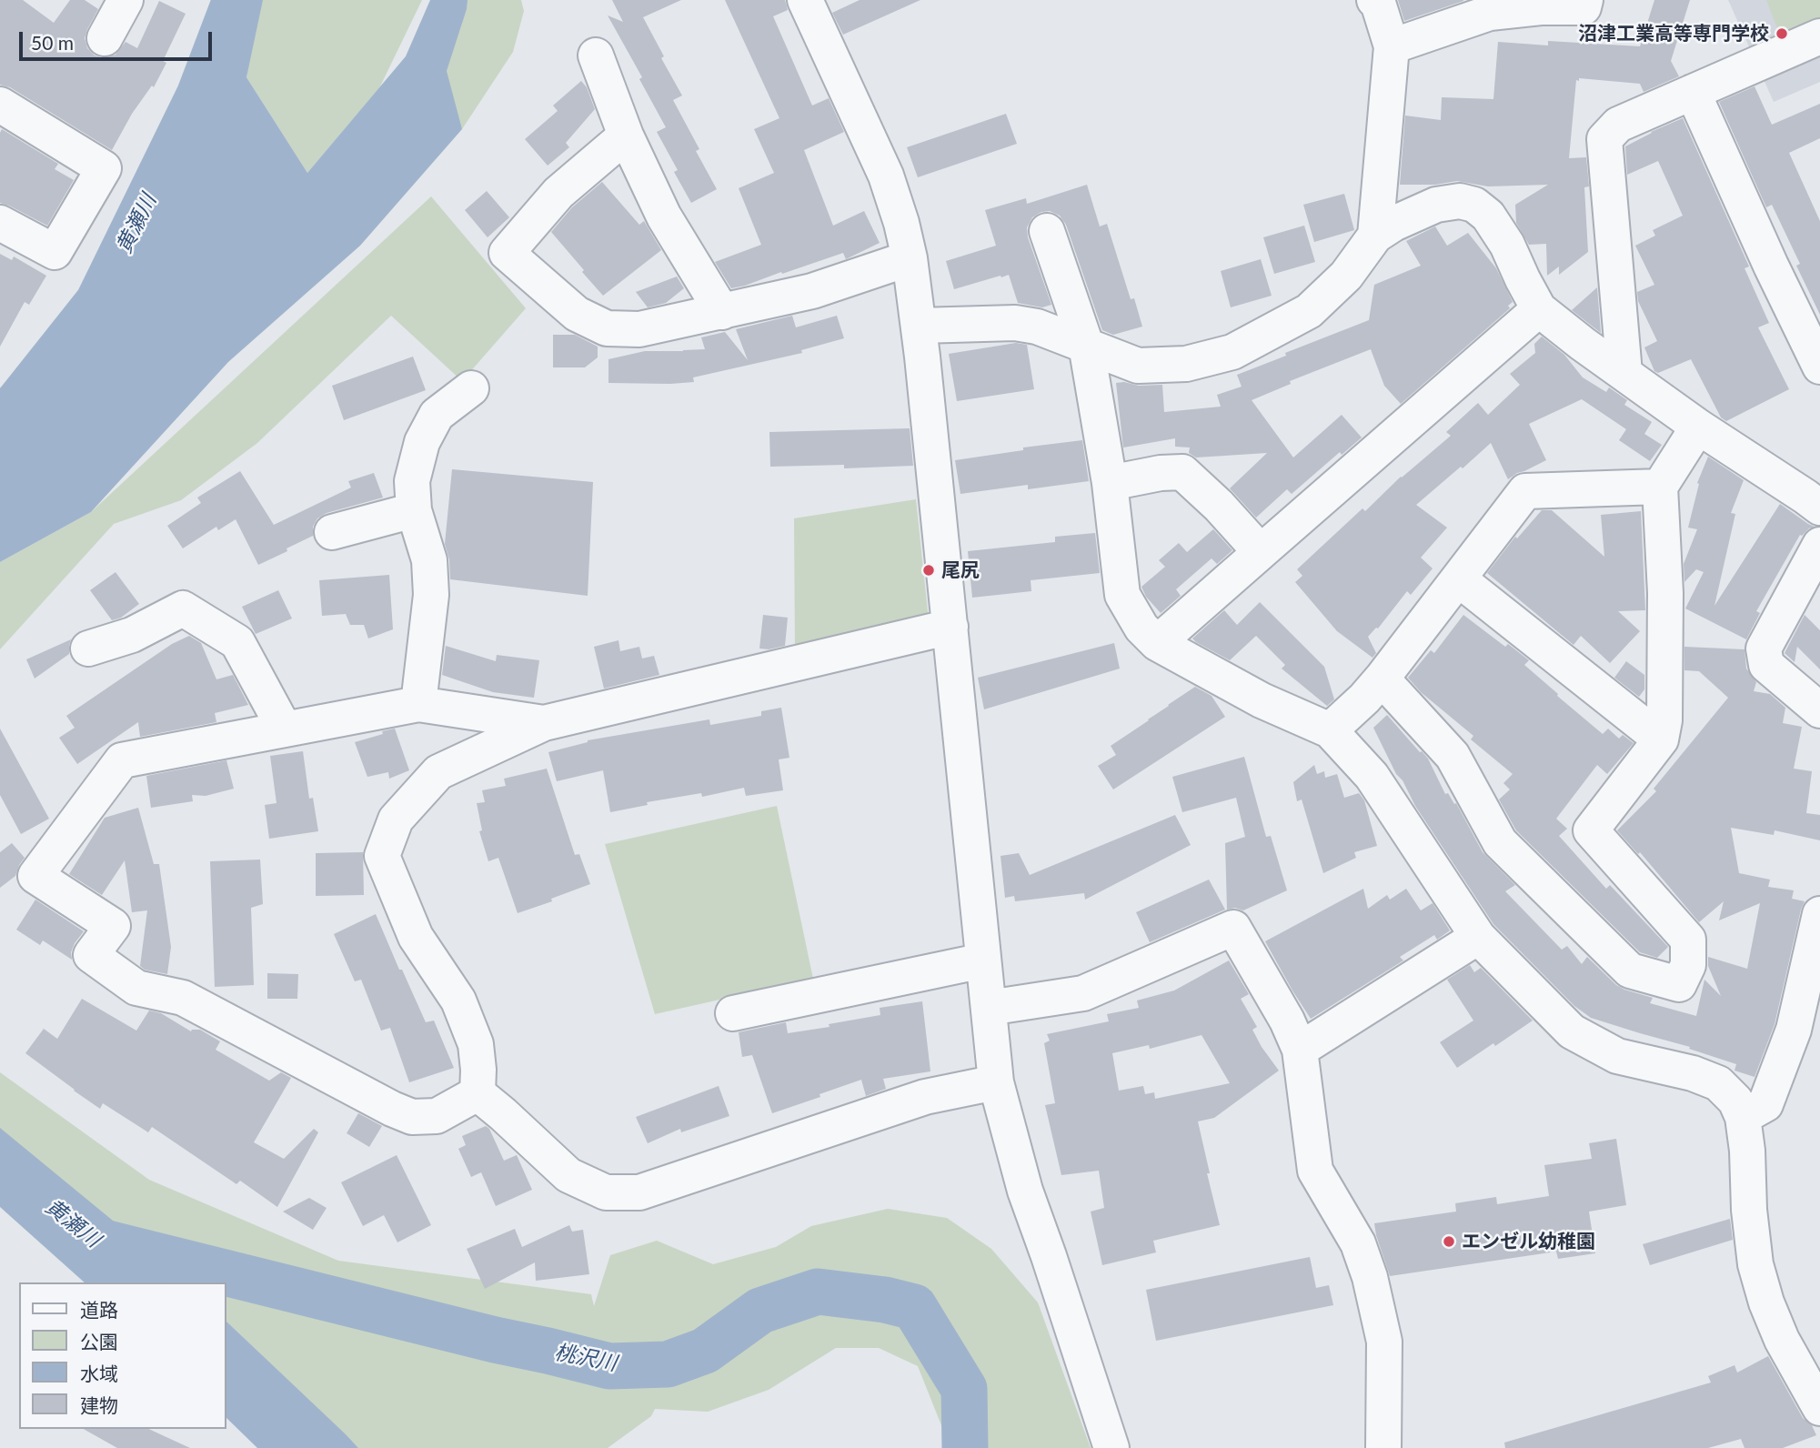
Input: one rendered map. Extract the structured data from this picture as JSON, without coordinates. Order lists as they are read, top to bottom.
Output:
{
  "water": ["黄瀬川", "桃沢川"],
  "places": ["沼津工業高等専門学校", "尾尻", "エンゼル幼稚園"],
  "legend": [
    "道路",
    "公園",
    "水域",
    "建物"
  ],
  "scale_bar": "50 m"
}
